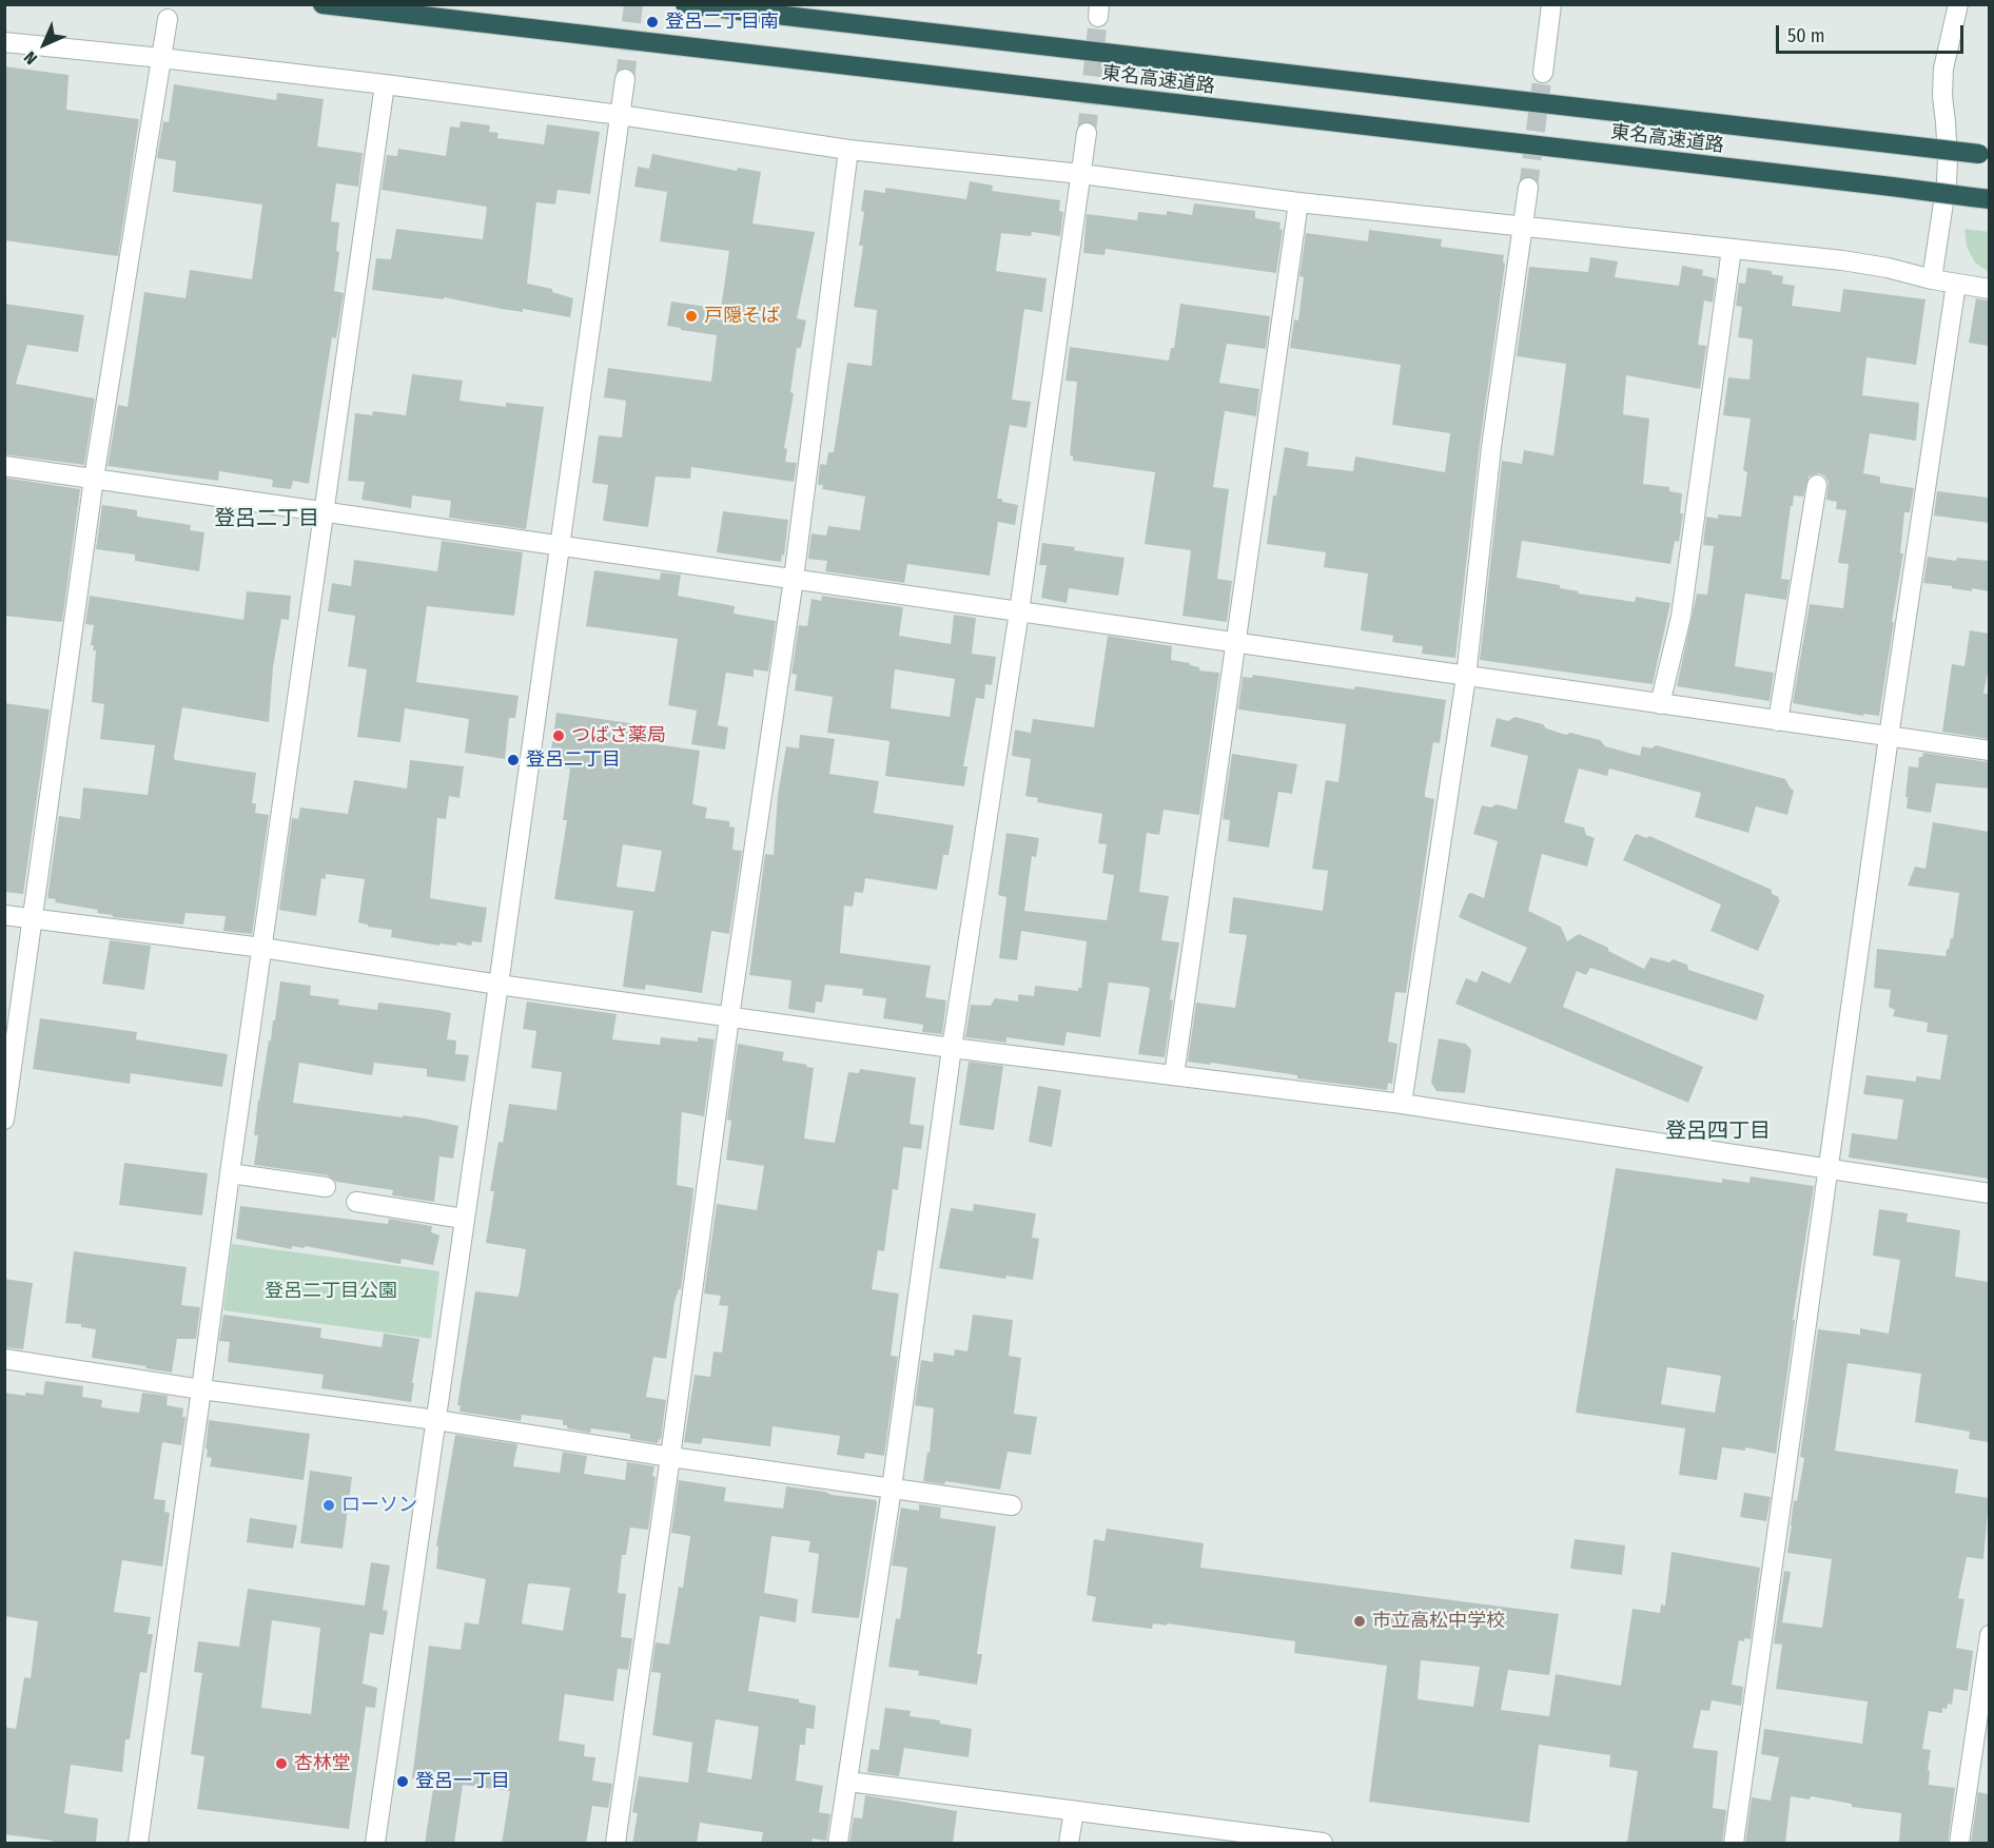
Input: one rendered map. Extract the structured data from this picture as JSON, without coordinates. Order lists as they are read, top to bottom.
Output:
{
  "streets": {
    "highway": ["東名高速道路"]
  },
  "districts": ["登呂二丁目", "登呂四丁目"],
  "parks": ["登呂二丁目公園"],
  "places": [
    "登呂二丁目南",
    "戸隠そば",
    "つばさ薬局",
    "登呂二丁目",
    "ローソン",
    "市立高松中学校",
    "杏林堂",
    "登呂一丁目"
  ],
  "scale_bar": "50 m",
  "north": "bottom left"
}
